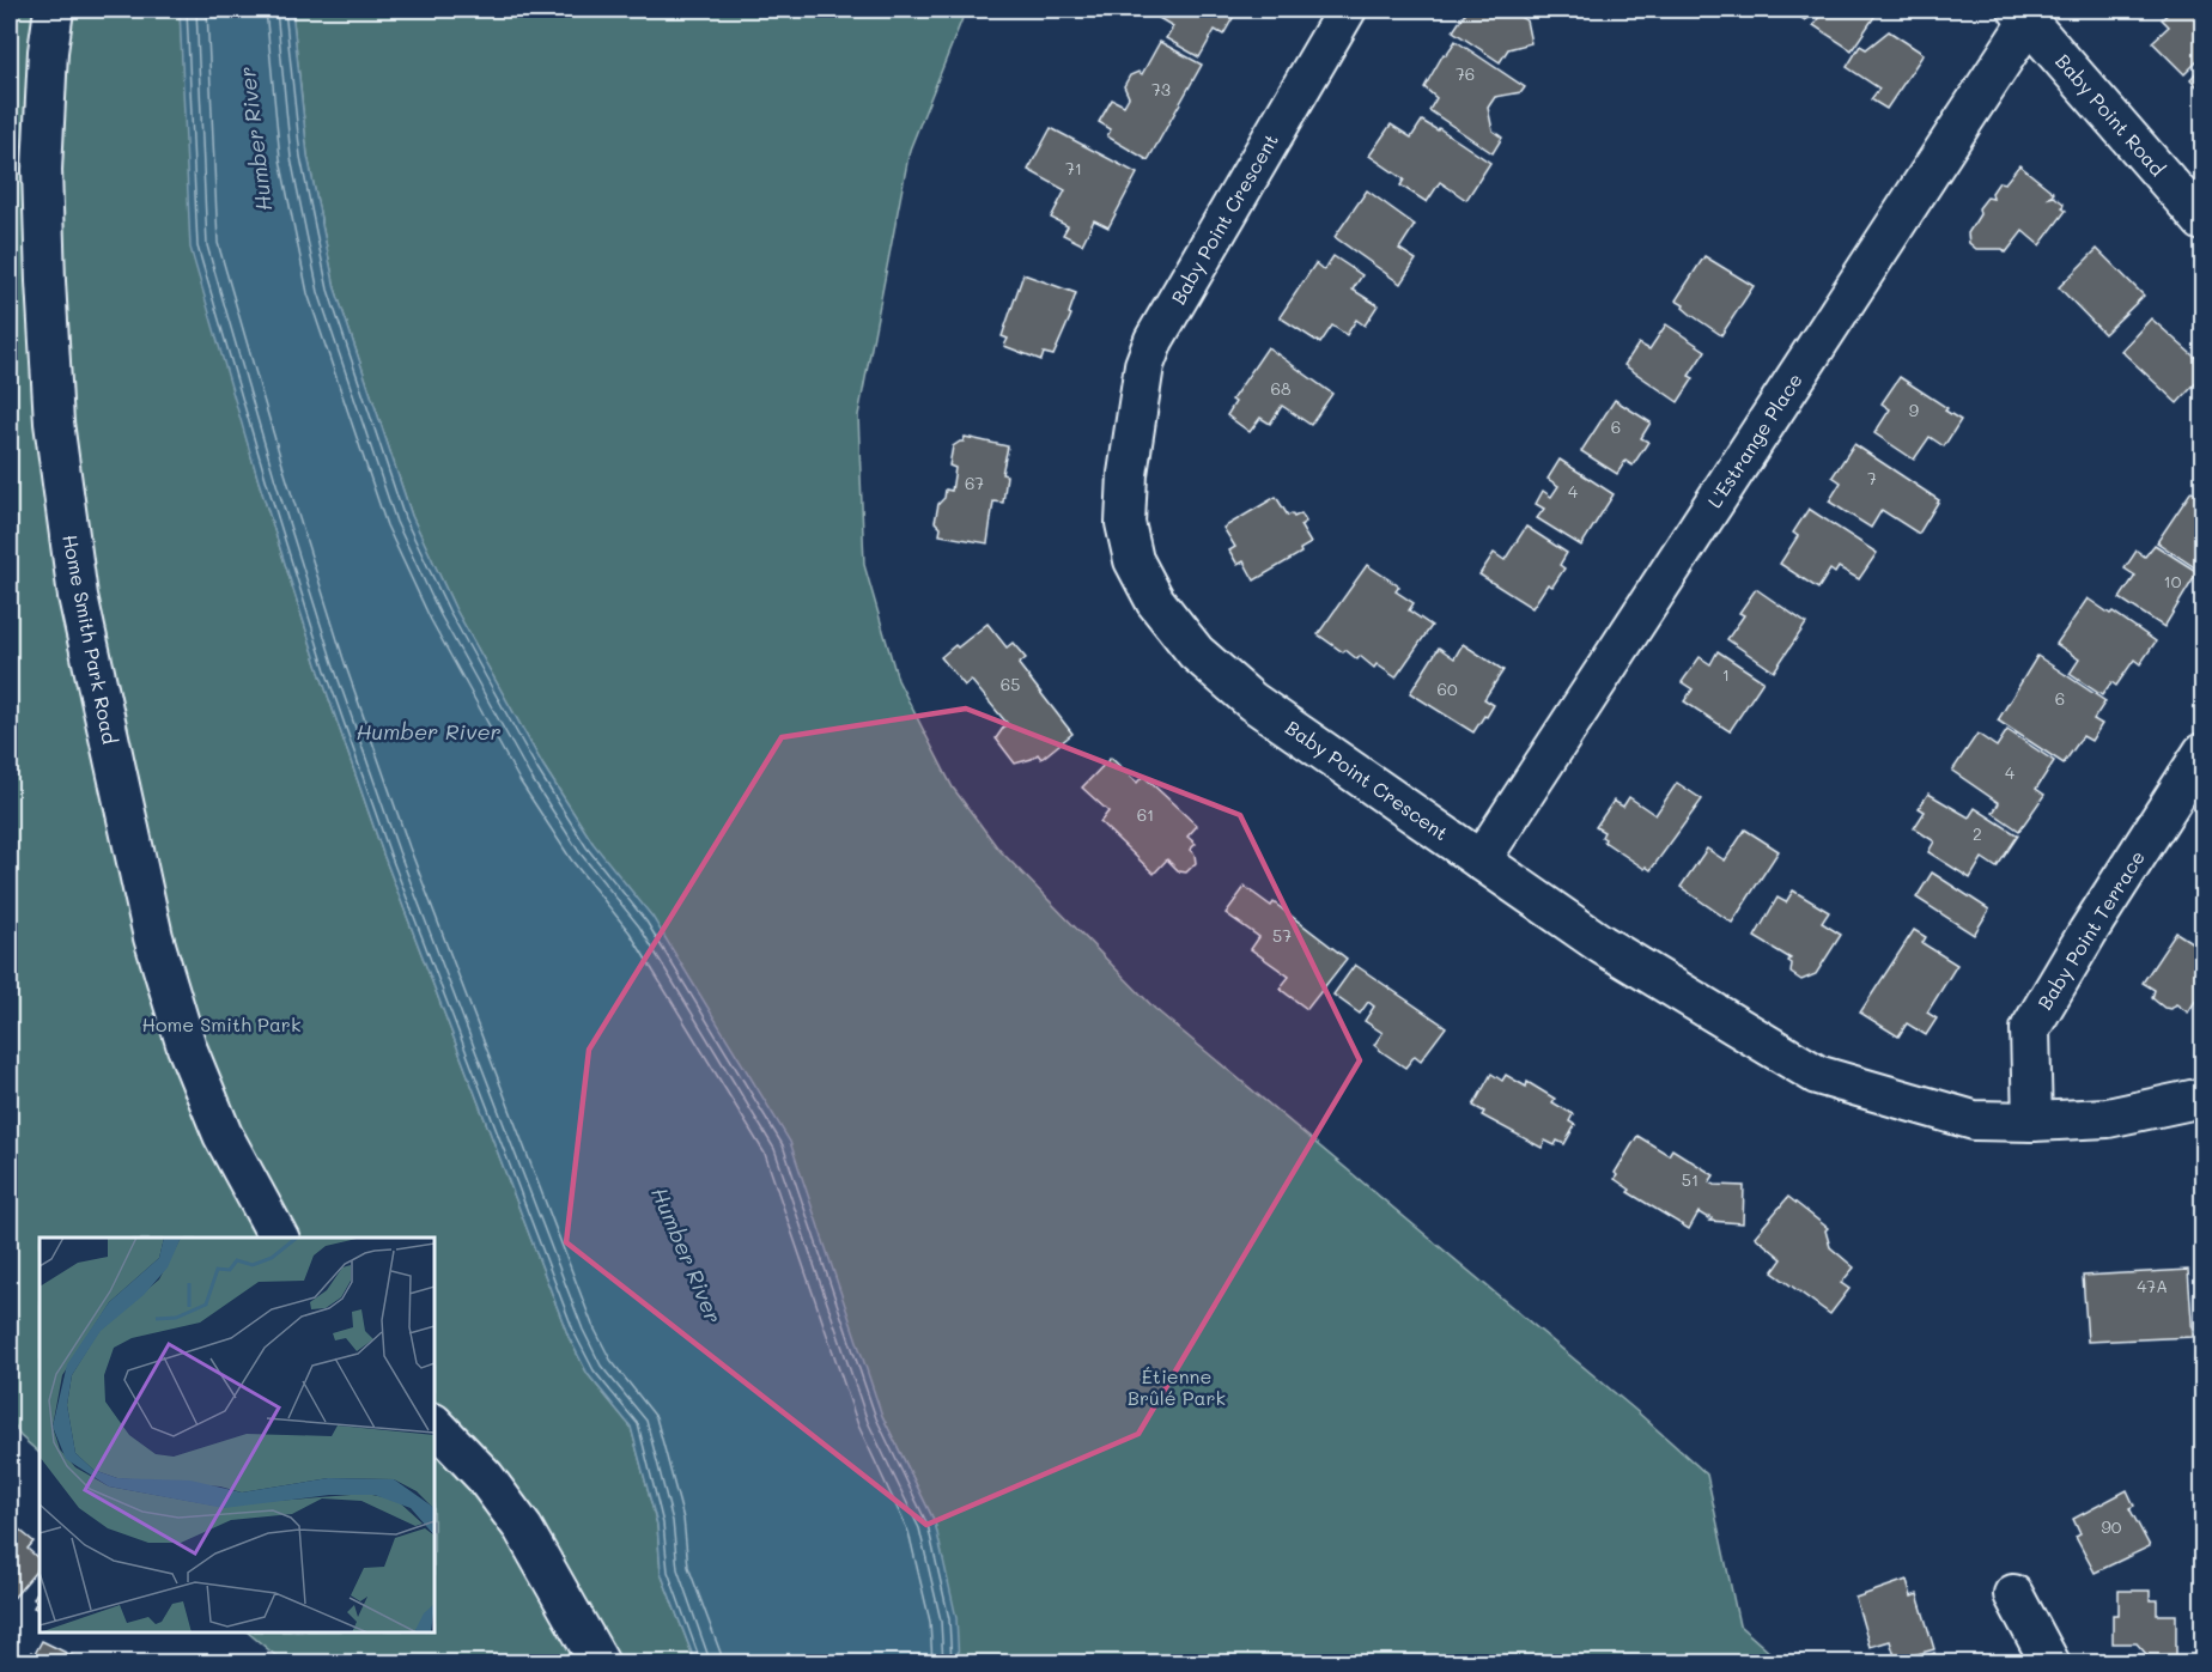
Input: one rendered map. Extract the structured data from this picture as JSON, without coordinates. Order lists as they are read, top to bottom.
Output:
{
  "streets": {
    "street": [
      "Baby Point Road",
      "Baby Point Crescent",
      "L'Estrange Place",
      "Home Smith Park Road",
      "Baby Point Terrace"
    ]
  },
  "crossings": [
    ["Baby Point Road", "L'Estrange Place"],
    ["Baby Point Crescent", "L'Estrange Place"],
    ["Baby Point Crescent", "Baby Point Terrace"]
  ],
  "water": ["Humber River"],
  "parks": ["Home Smith Park", "Étienne Brûlé Park"],
  "house_numbers": [
    "76",
    "73",
    "71",
    "68",
    "9",
    "6",
    "7",
    "67",
    "4",
    "10",
    "1",
    "65",
    "60",
    "6",
    "4",
    "61",
    "2",
    "57",
    "51",
    "47A",
    "90"
  ]
}
